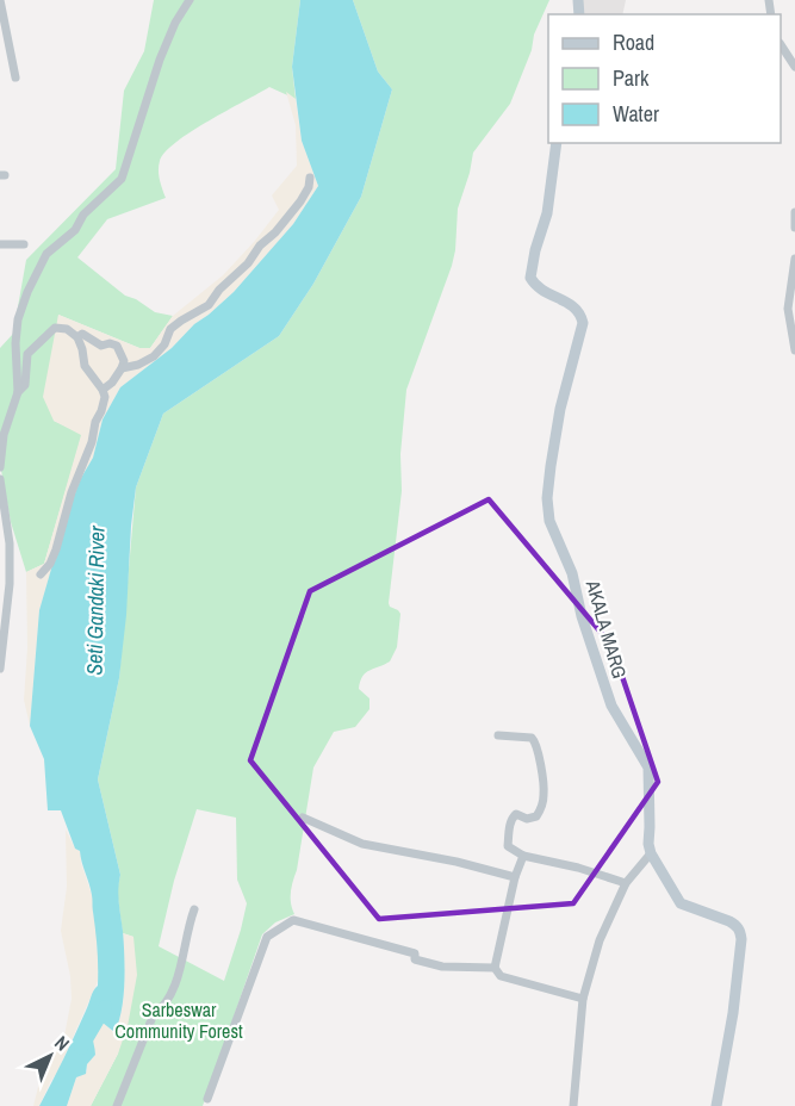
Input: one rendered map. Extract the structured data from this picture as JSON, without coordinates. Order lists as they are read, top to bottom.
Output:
{
  "streets": {
    "main road": ["AKALA MARG"]
  },
  "water": ["Seti Gandaki River"],
  "parks": ["Sarbeswar Community Forest"],
  "legend": ["Road", "Park", "Water"],
  "north": "top right"
}
